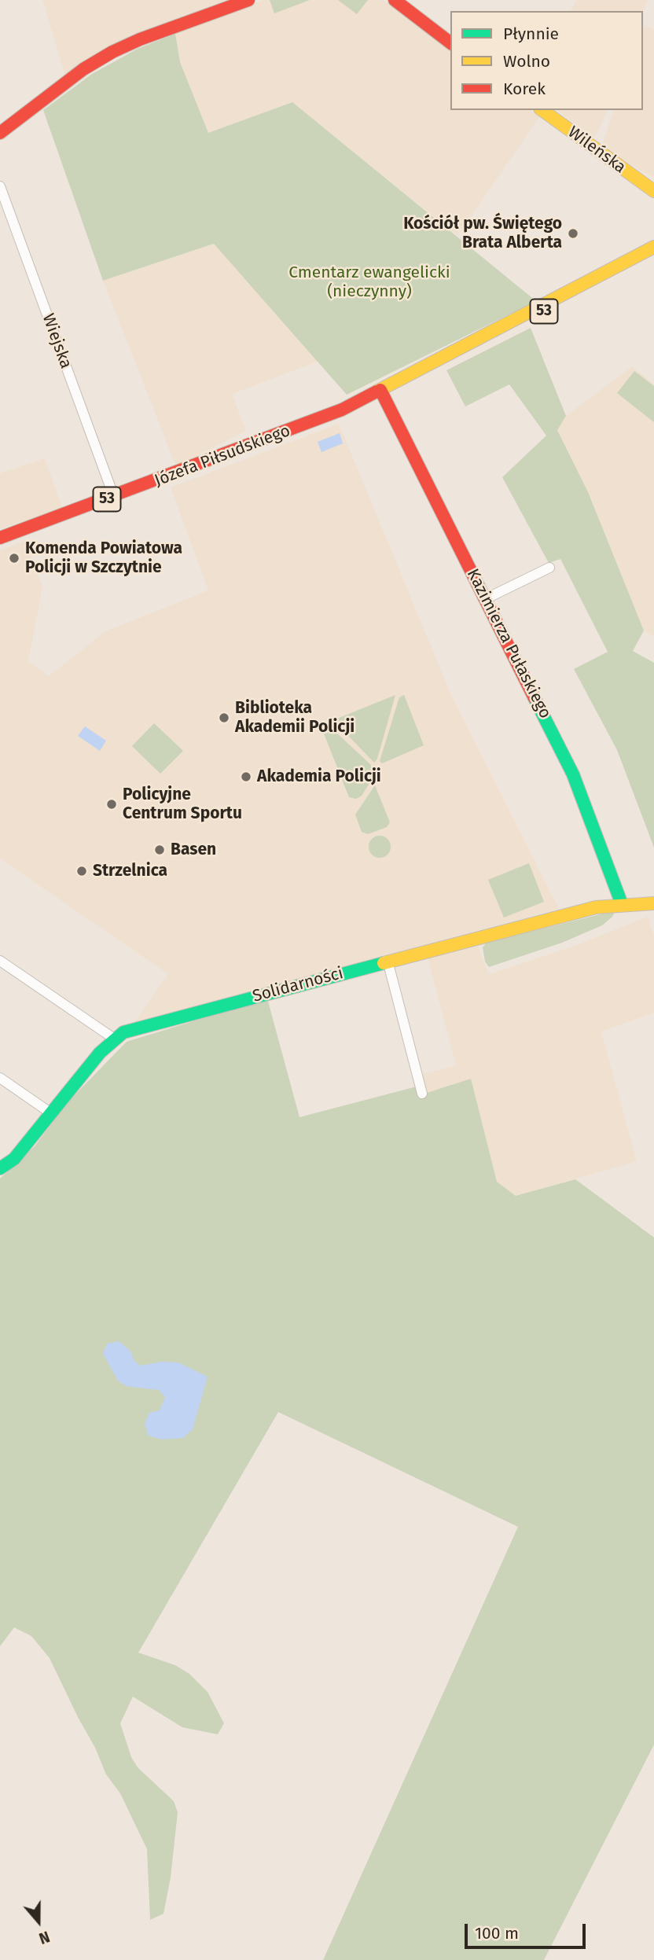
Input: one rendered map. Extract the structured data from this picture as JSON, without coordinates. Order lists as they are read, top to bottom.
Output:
{
  "streets": {
    "street": [
      "Wileńska",
      "53",
      "Wiejska",
      "Józefa Piłsudskiego",
      "Kazimierza Pułaskiego",
      "Solidarności"
    ]
  },
  "crossings": [
    ["Wiejska", "Józefa Piłsudskiego"],
    ["Józefa Piłsudskiego", "Kazimierza Pułaskiego"],
    ["Kazimierza Pułaskiego", "Solidarności"]
  ],
  "parks": ["Cmentarz ewangelicki (nieczynny)"],
  "places": [
    "Kościół pw. Świętego Brata Alberta",
    "Komenda Powiatowa Policji w Szczytnie",
    "Biblioteka Akademii Policji",
    "Akademia Policji",
    "Policyjne Centrum Sportu",
    "Basen",
    "Strzelnica"
  ],
  "legend": ["Płynnie", "Wolno", "Korek"],
  "scale_bar": "100 m",
  "north": "bottom"
}
